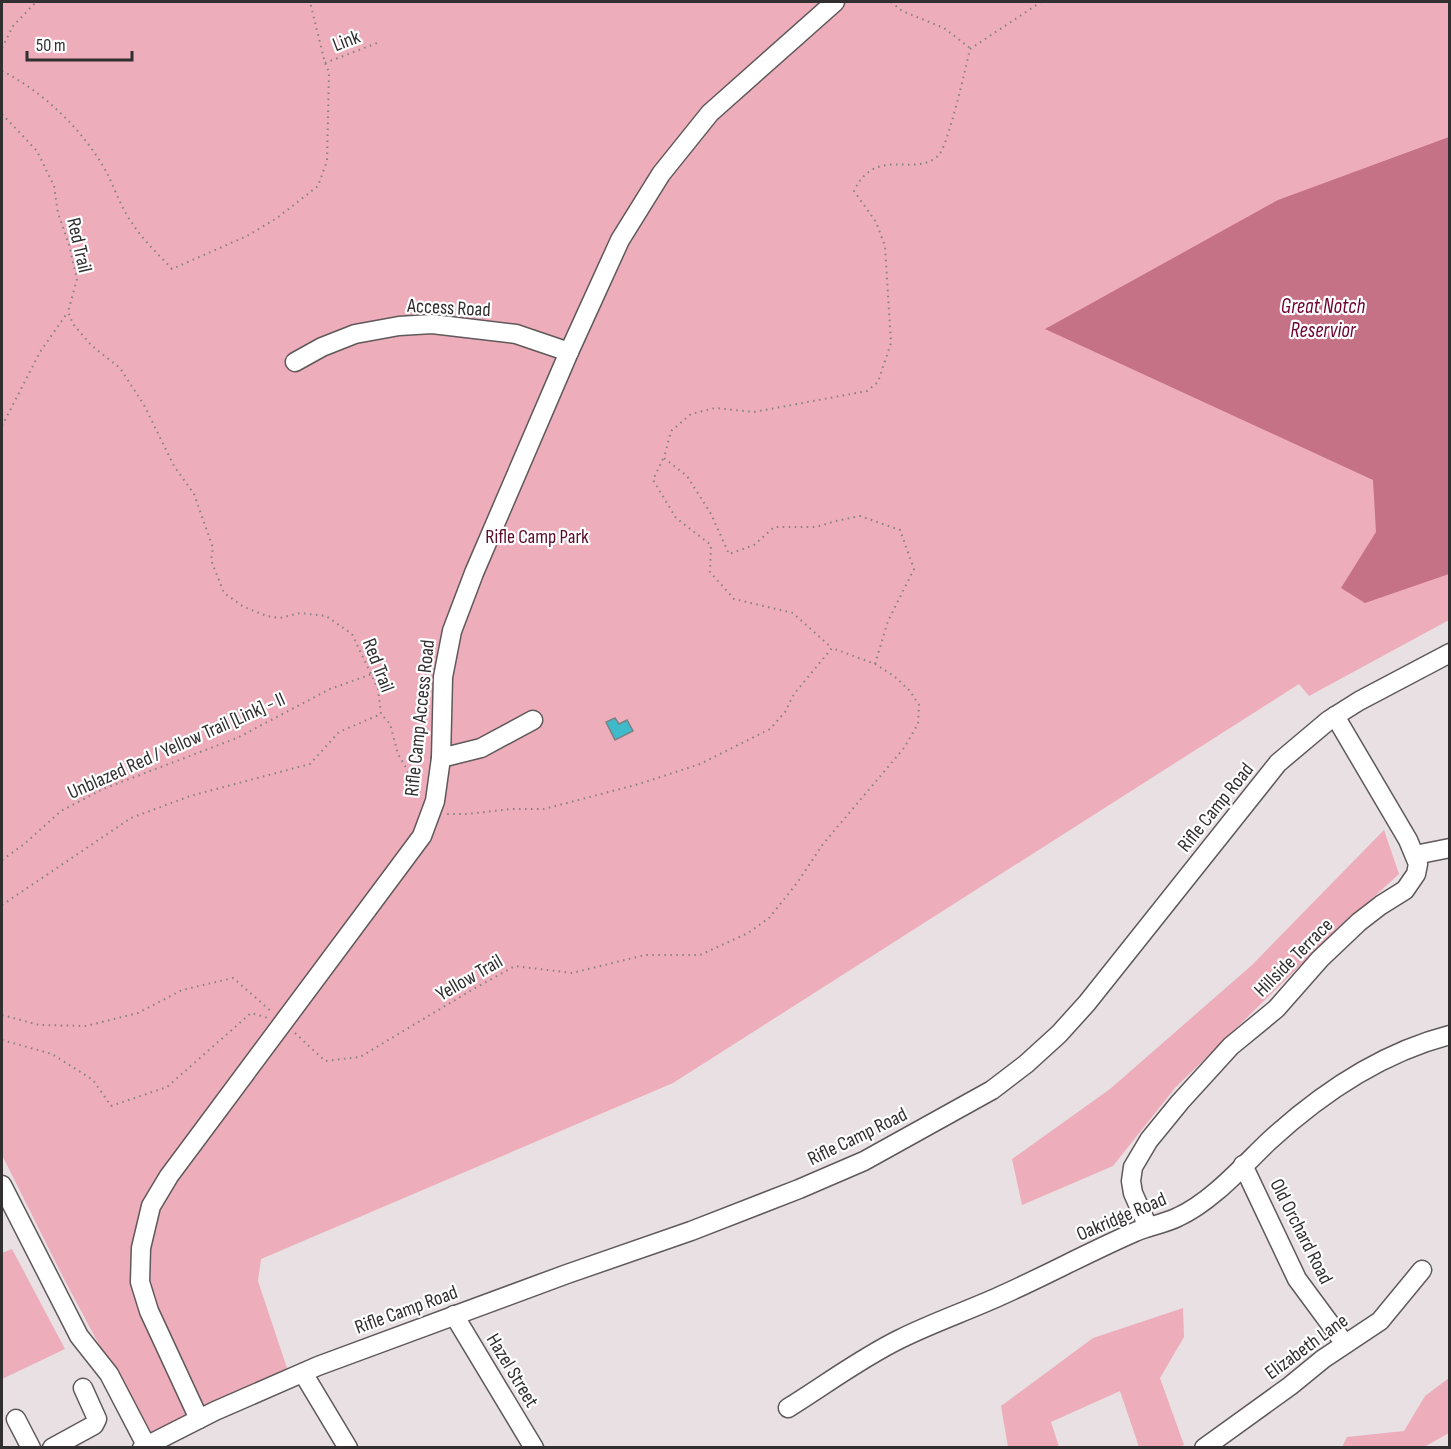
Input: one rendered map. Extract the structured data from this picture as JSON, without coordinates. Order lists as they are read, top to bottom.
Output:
{
  "streets": {
    "street": [
      "Access Road",
      "Rifle Camp Access Road",
      "Rifle Camp Road",
      "Hillside Terrace",
      "Oakridge Road",
      "Old Orchard Road",
      "Elizabeth Lane",
      "Hazel Street"
    ],
    "path": [
      "Link",
      "Red Trail",
      "Unblazed Red / Yellow Trail [Link] - II",
      "Yellow Trail"
    ]
  },
  "crossings": [
    ["Red Trail", "Rifle Camp Access Road"],
    ["Red Trail", "Unblazed Red / Yellow Trail [Link] - II"],
    ["Access Road", "Rifle Camp Access Road"],
    ["Rifle Camp Access Road", "Rifle Camp Road"],
    ["Rifle Camp Access Road", "Yellow Trail"],
    ["Rifle Camp Road", "Hazel Street"],
    ["Hillside Terrace", "Oakridge Road"],
    ["Oakridge Road", "Old Orchard Road"],
    ["Old Orchard Road", "Elizabeth Lane"]
  ],
  "water": ["Great Notch Reservior"],
  "parks": ["Rifle Camp Park"],
  "scale_bar": "50 m"
}
